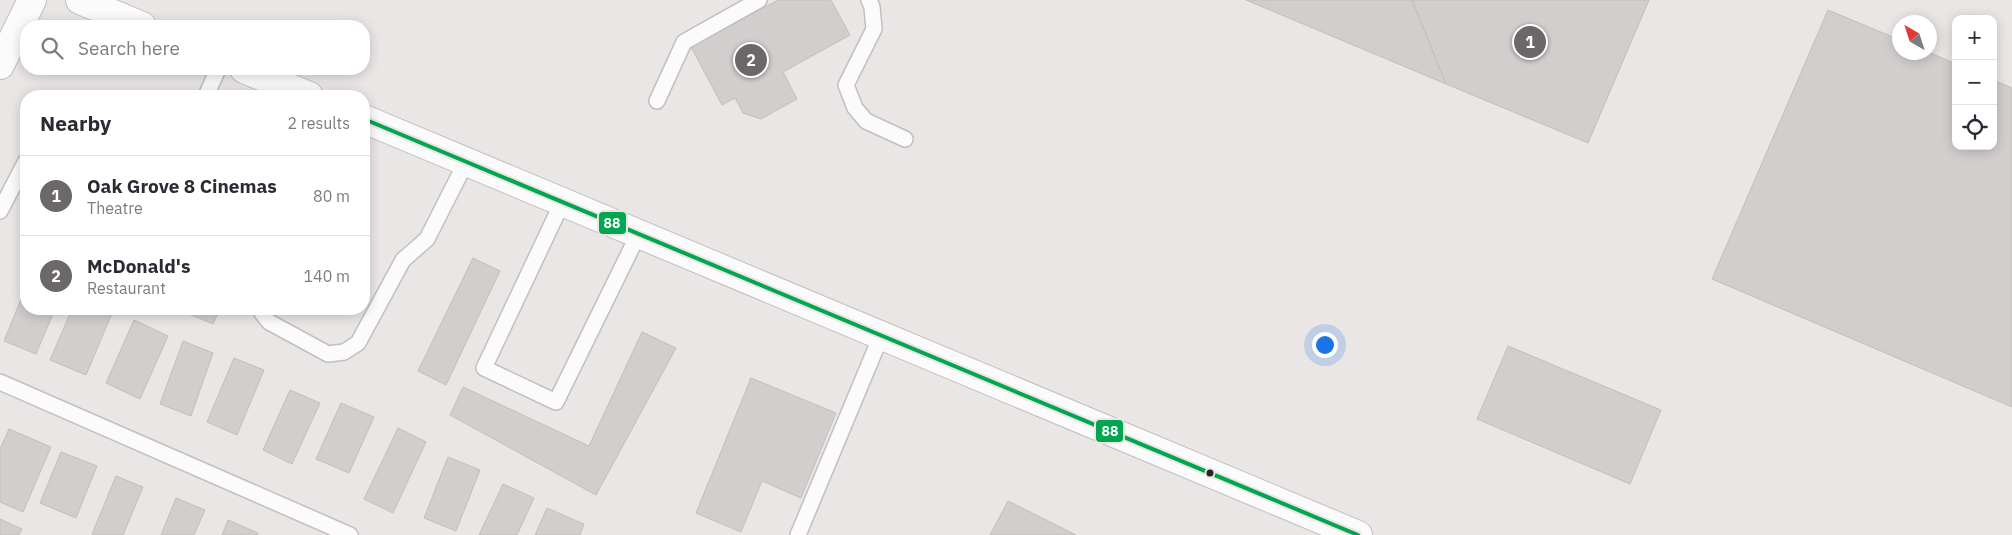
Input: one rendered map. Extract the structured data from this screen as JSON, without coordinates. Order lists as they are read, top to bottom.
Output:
{
  "lines": ["transit line 88"],
  "north": "top left",
  "page": {
    "map_buttons": ["+", "−"],
    "search": "Search here",
    "pins": ["1", "2"],
    "heading": ["Nearby", "2 results"],
    "list": [
      {
        "mark": "1",
        "name": "Oak Grove 8 Cinemas",
        "note": "Theatre",
        "value": "80 m"
      },
      {
        "mark": "2",
        "name": "McDonald's",
        "note": "Restaurant",
        "value": "140 m"
      }
    ]
  }
}
